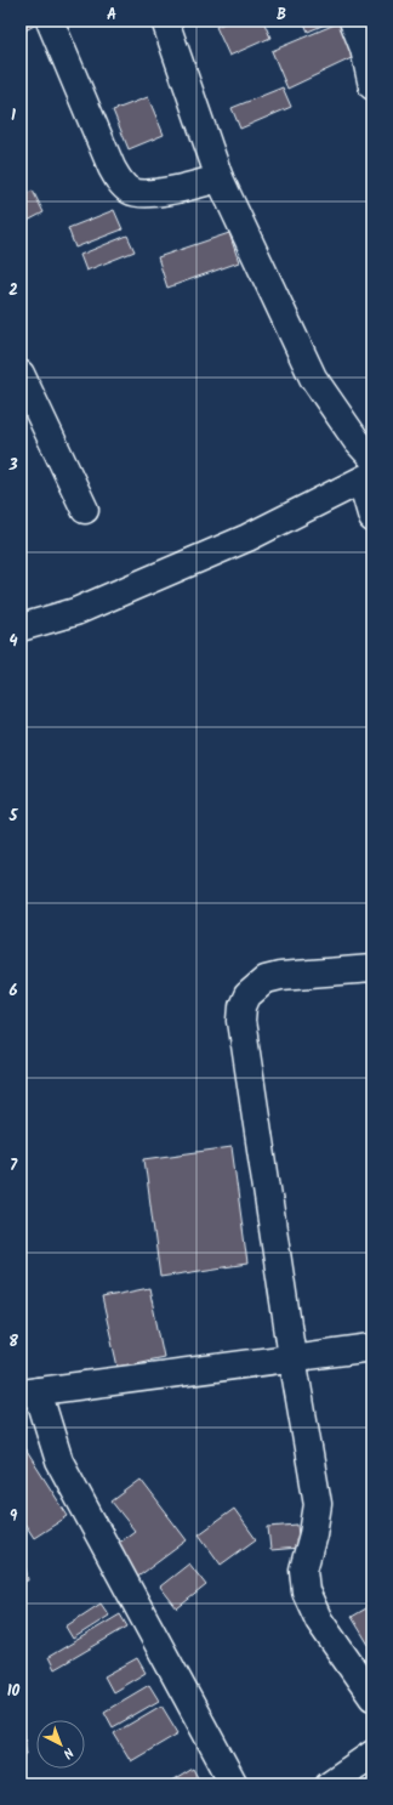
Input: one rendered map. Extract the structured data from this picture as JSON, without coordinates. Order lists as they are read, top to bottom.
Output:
{
  "north": "bottom right",
  "grid": {
    "columns": ["A", "B"],
    "rows": [
      "1",
      "2",
      "3",
      "4",
      "5",
      "6",
      "7",
      "8",
      "9",
      "10"
    ]
  }
}
